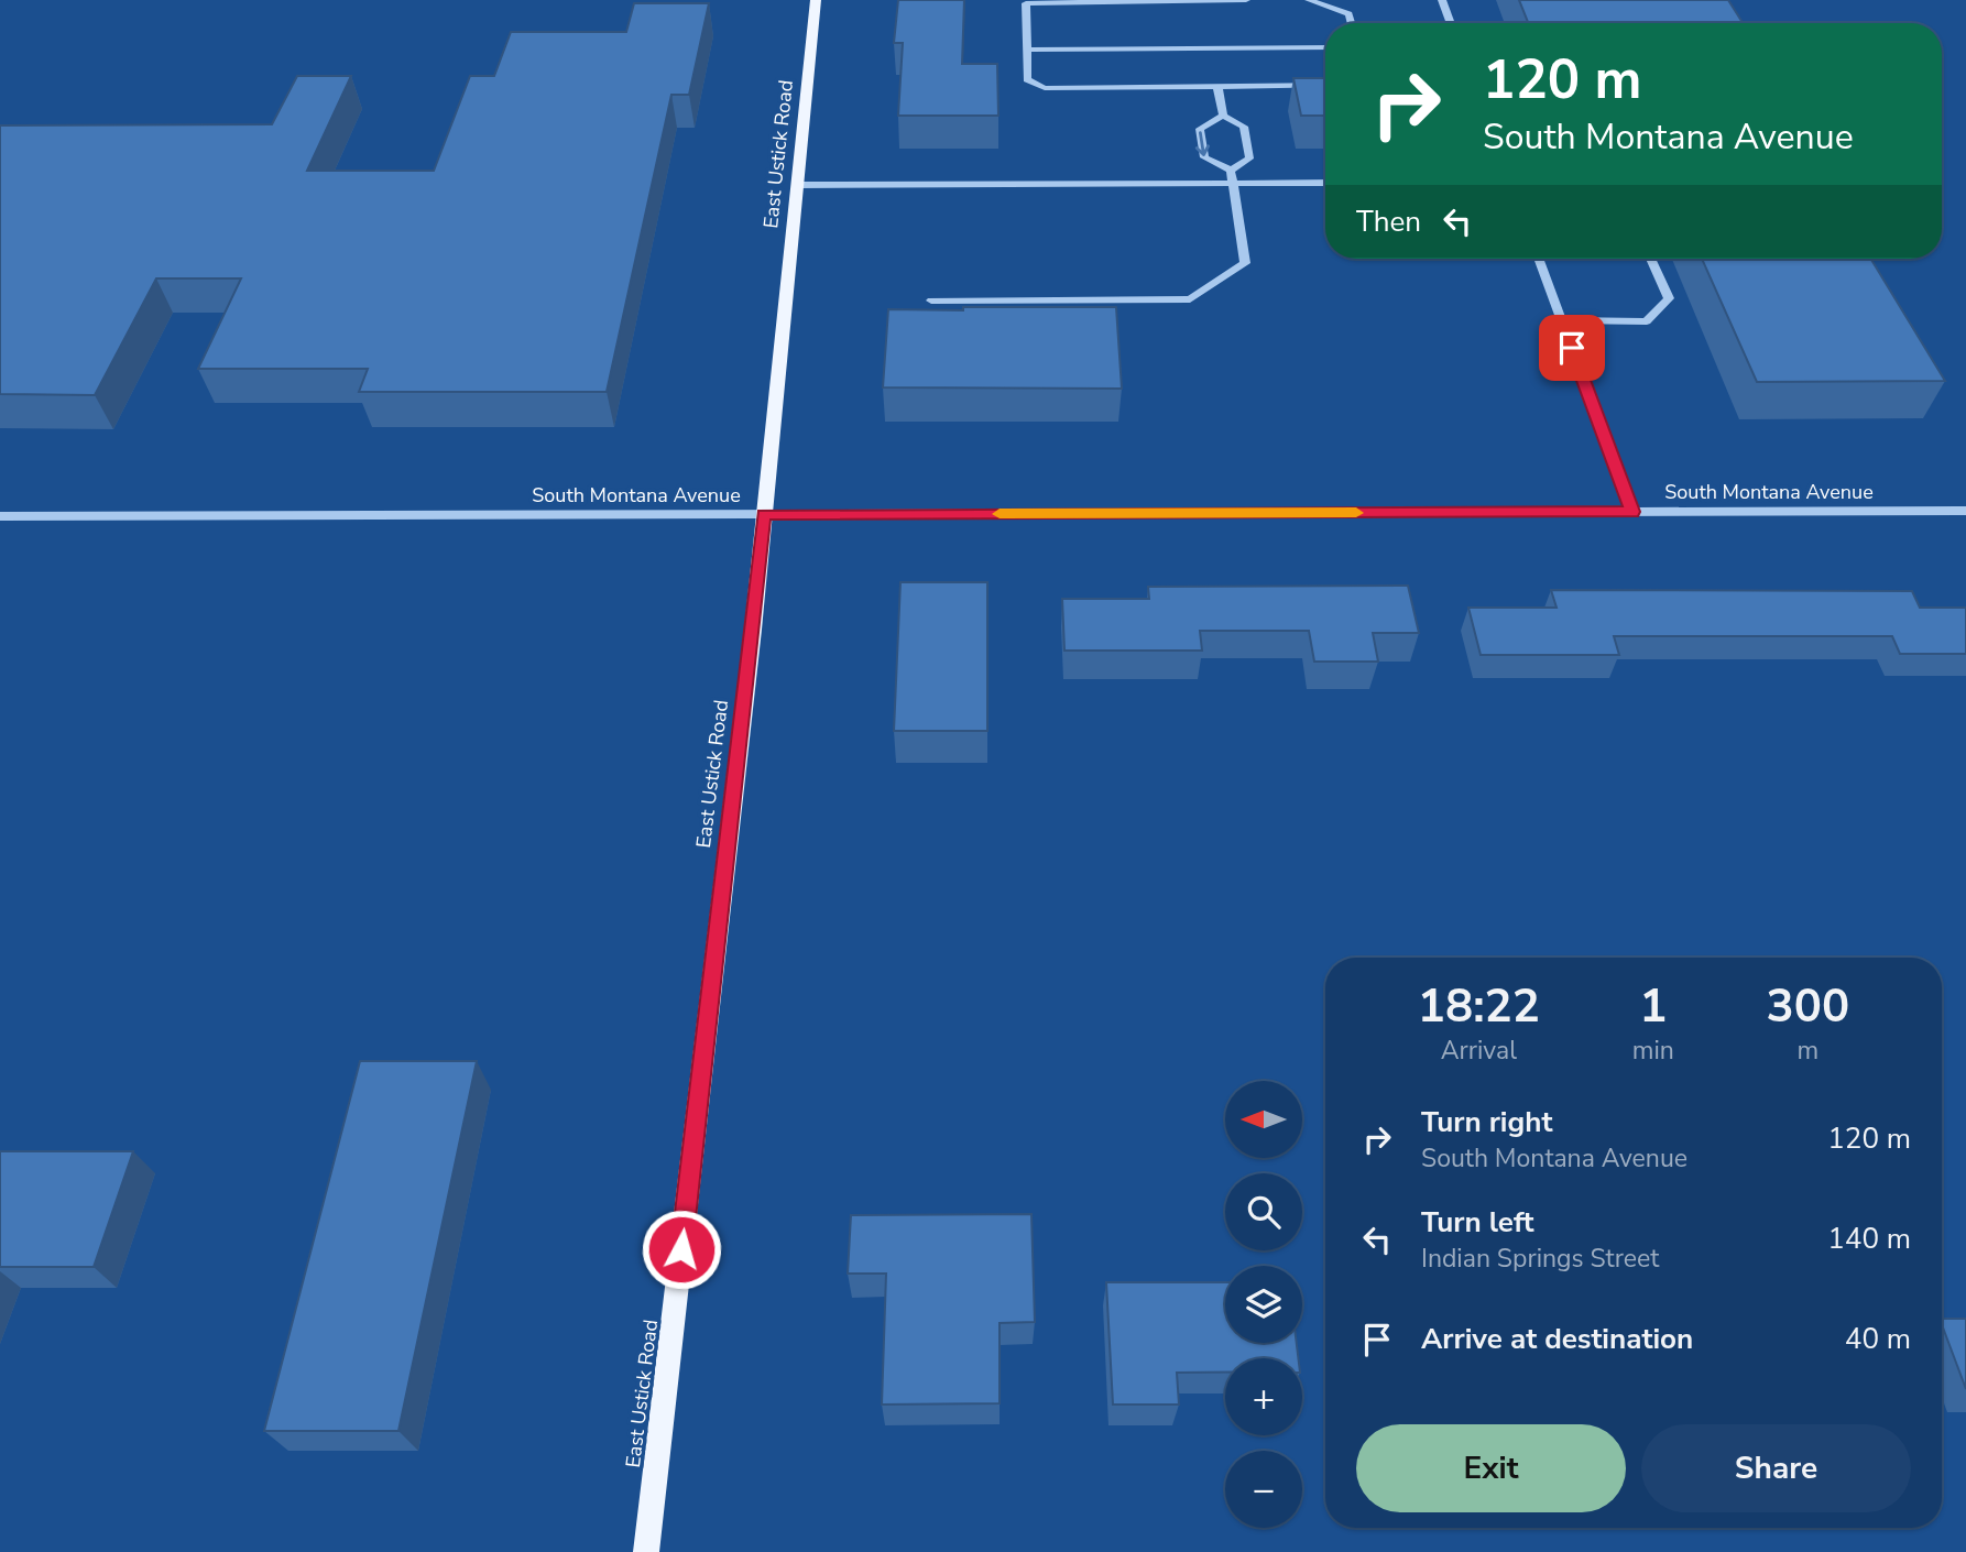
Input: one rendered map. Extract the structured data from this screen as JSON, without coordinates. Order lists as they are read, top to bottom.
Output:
{
  "streets": {
    "main road": ["East Ustick Road"],
    "street": ["South Montana Avenue"]
  },
  "crossings": [
    ["East Ustick Road", "South Montana Avenue"]
  ],
  "north": "left",
  "page": {
    "turn": ["120 m", "South Montana Avenue"],
    "then": "Then",
    "eta": [
      "18:22",
      "Arrival",
      "1",
      "min",
      "300",
      "m"
    ],
    "map_buttons": ["+", "−"],
    "list": [
      {
        "name": "Turn right",
        "note": "South Montana Avenue",
        "value": "120 m"
      },
      {
        "name": "Turn left",
        "note": "Indian Springs Street",
        "value": "140 m"
      },
      {
        "name": "Arrive at destination",
        "value": "40 m"
      }
    ],
    "buttons": ["Exit", "Share"]
  }
}
